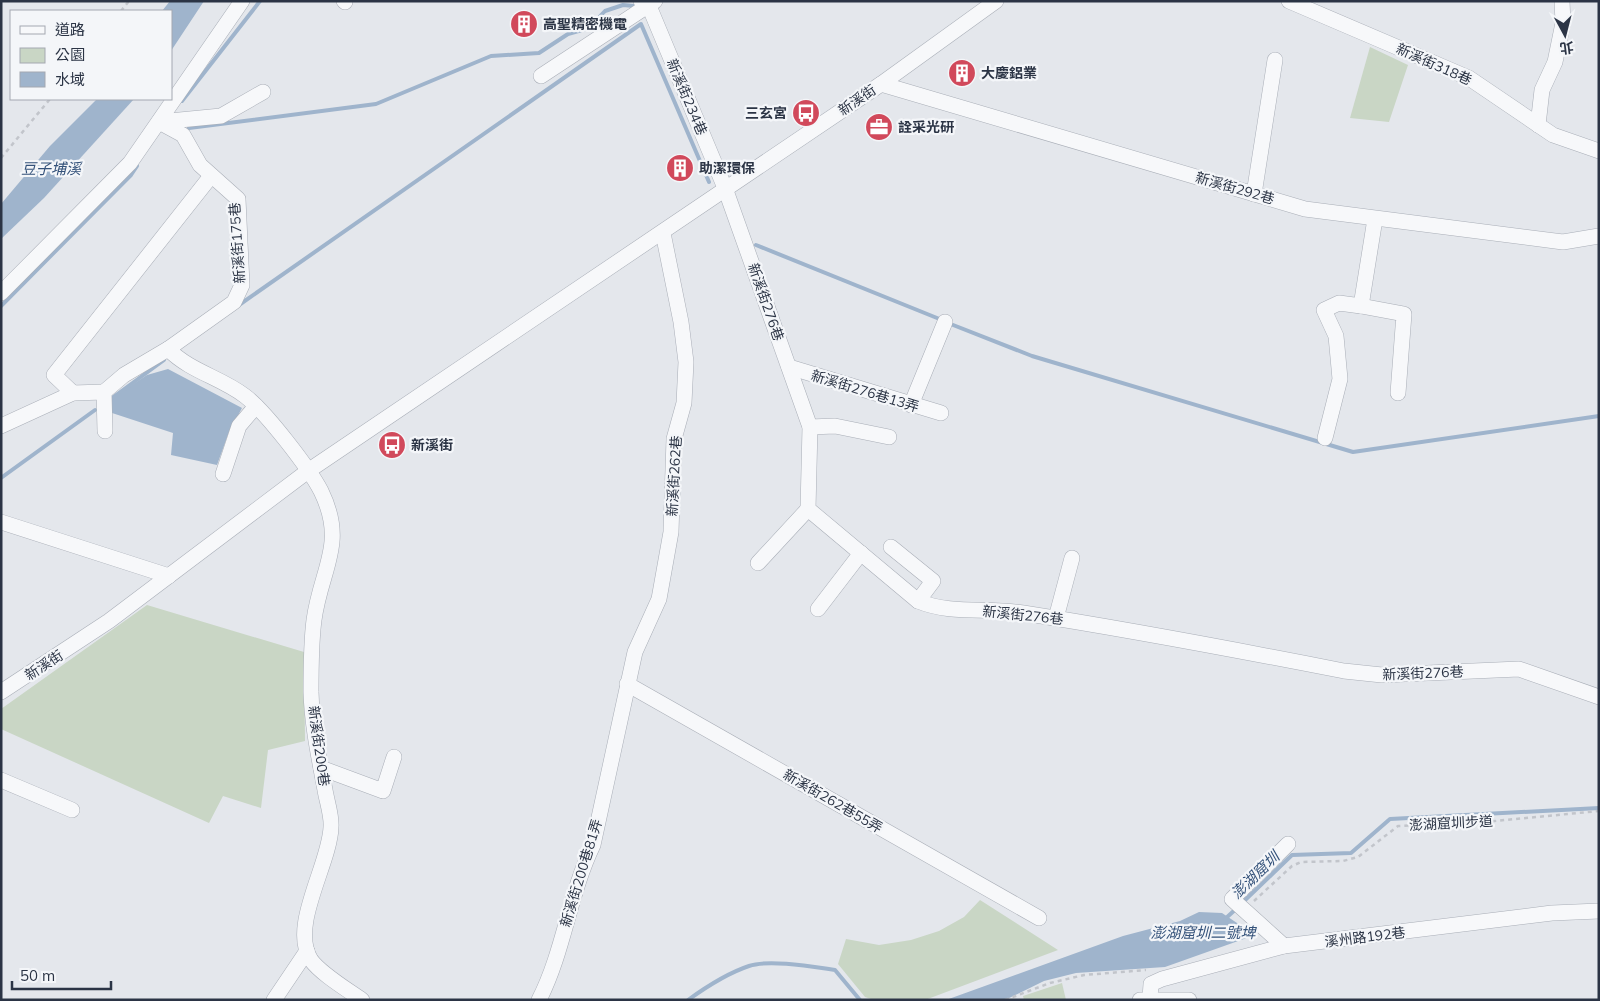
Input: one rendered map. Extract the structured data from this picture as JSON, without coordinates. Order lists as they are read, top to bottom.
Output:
{
  "streets": {
    "street": [
      "新溪街318巷",
      "新溪街234巷",
      "新溪街",
      "新溪街292巷",
      "新溪街175巷",
      "新溪街276巷",
      "新溪街276巷13弄",
      "新溪街262巷",
      "新溪街200巷",
      "新溪街262巷55弄",
      "新溪街200巷81弄",
      "溪州路192巷"
    ],
    "path": ["澎湖窟圳步道"]
  },
  "crossings": [
    ["新溪街234巷", "新溪街"],
    ["新溪街234巷", "新溪街276巷"],
    ["新溪街", "新溪街292巷"],
    ["新溪街", "新溪街276巷"],
    ["新溪街", "新溪街262巷"],
    ["新溪街", "新溪街200巷"],
    ["新溪街276巷", "新溪街276巷13弄"],
    ["新溪街262巷", "新溪街262巷55弄"],
    ["新溪街262巷", "新溪街200巷81弄"],
    ["新溪街262巷55弄", "新溪街200巷81弄"]
  ],
  "water": ["豆子埔溪", "澎湖窟圳", "澎湖窟圳二號埤"],
  "places": {
    "building": ["高聖精密機電", "大慶鋁業", "助潔環保"],
    "bus stop": ["三玄宮", "新溪街"],
    "office": ["詮采光研"]
  },
  "legend": ["道路", "公園", "水域"],
  "scale_bar": "50 m",
  "north": "bottom"
}
